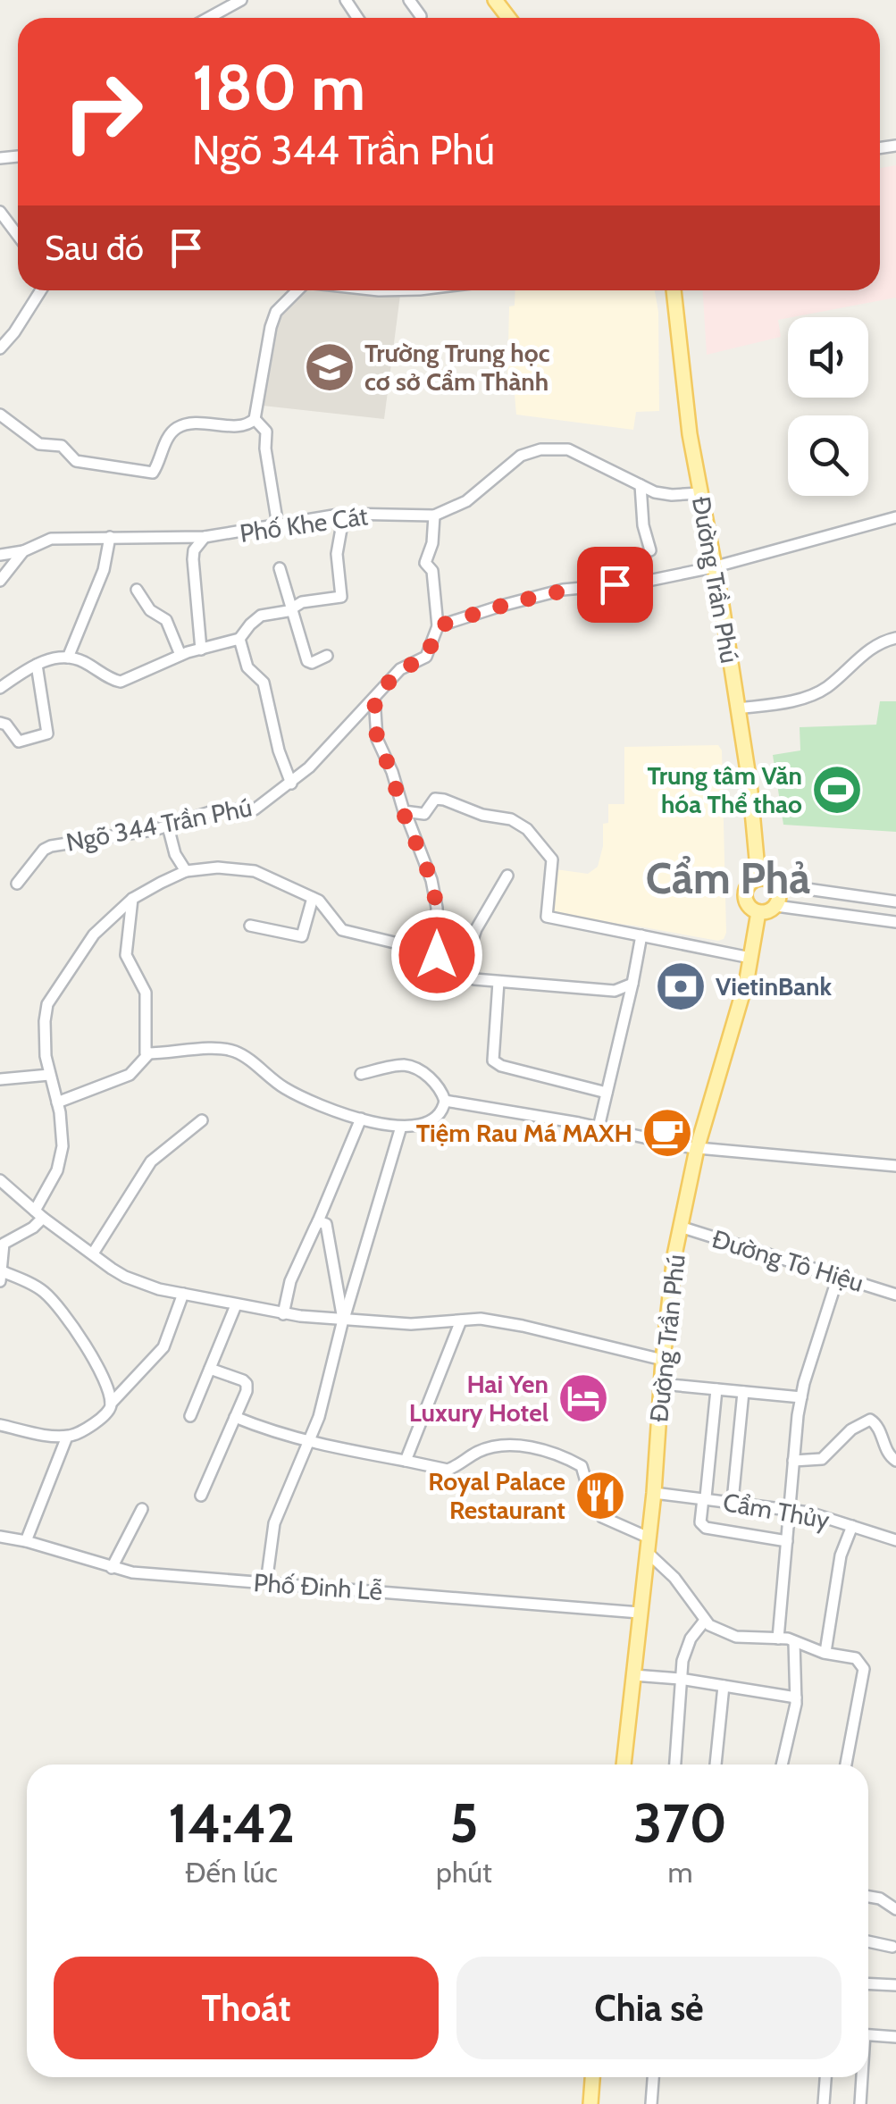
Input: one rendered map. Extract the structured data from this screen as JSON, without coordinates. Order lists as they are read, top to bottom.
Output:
{
  "streets": {
    "main road": ["Đường Trần Phú"],
    "street": [
      "Phố Khe Cát",
      "Ngõ 344 Trần Phú",
      "Đường Tô Hiệu",
      "Cẩm Thủy",
      "Phố Đinh Lễ"
    ]
  },
  "crossings": [
    ["Phố Khe Cát", "Đường Trần Phú"],
    ["Đường Trần Phú", "Đường Tô Hiệu"],
    ["Đường Trần Phú", "Cẩm Thủy"],
    ["Đường Trần Phú", "Phố Đinh Lễ"]
  ],
  "districts": ["Cẩm Phả"],
  "places": {
    "school or university": ["Trường Trung học cơ sở Cẩm Thành"],
    "sports": ["Trung tâm Văn hóa Thể thao"],
    "bank": ["VietinBank"],
    "cafe": ["Tiệm Rau Má MAXH"],
    "hotel": ["Hai Yen Luxury Hotel"],
    "restaurant": ["Royal Palace Restaurant"]
  },
  "page": {
    "turn": ["180 m", "Ngõ 344 Trần Phú"],
    "then": "Sau đó",
    "eta": [
      "14:42",
      "Đến lúc",
      "5",
      "phút",
      "370",
      "m"
    ],
    "buttons": ["Thoát", "Chia sẻ"]
  }
}
